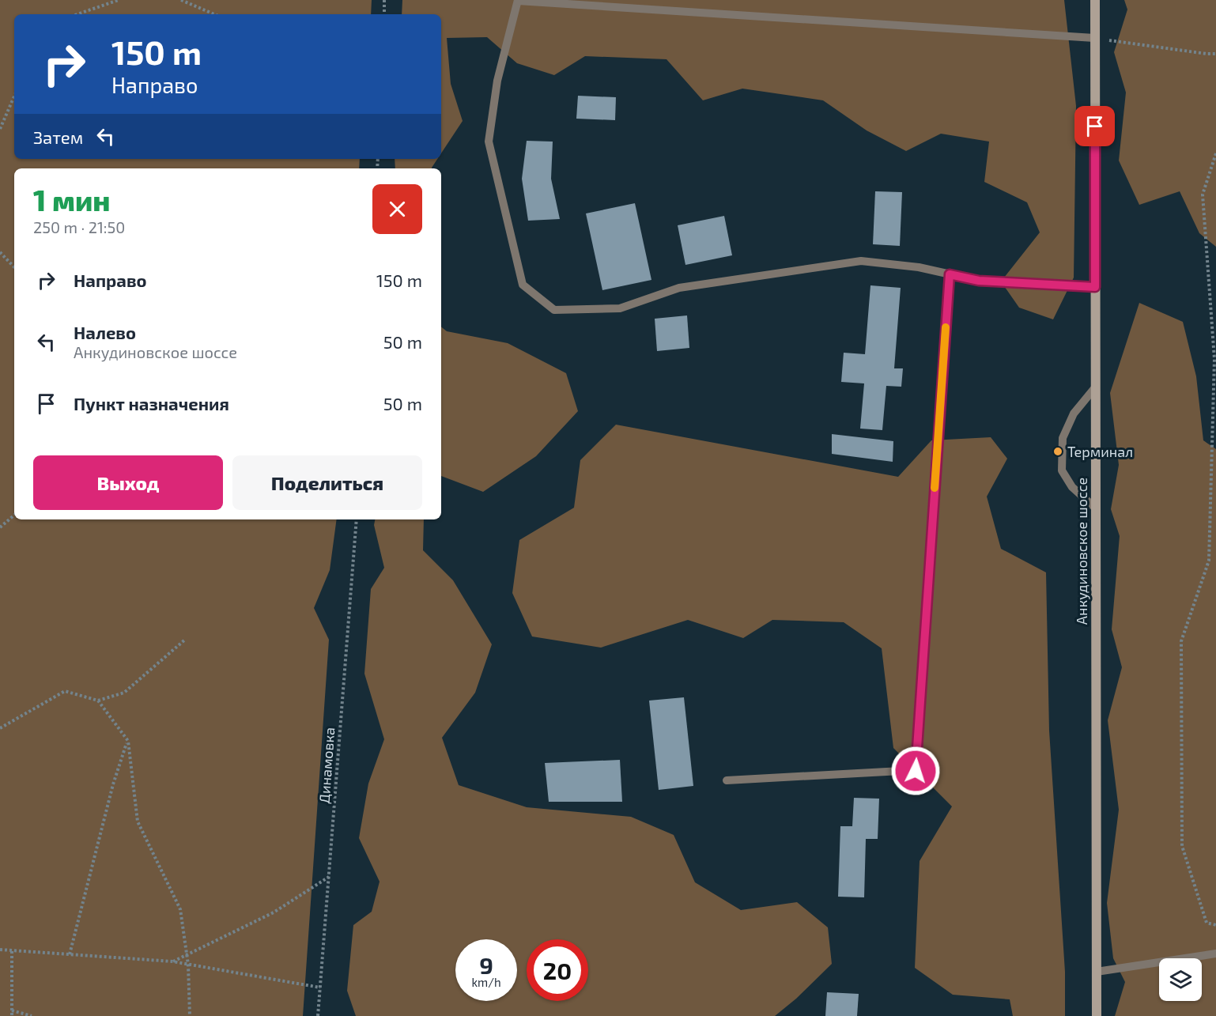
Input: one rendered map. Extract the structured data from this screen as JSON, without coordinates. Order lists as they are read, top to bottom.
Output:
{
  "streets": {
    "street": ["Анкудиновское шоссе"],
    "path": ["Динамовка"]
  },
  "places": ["Терминал"],
  "page": {
    "turn": ["150 m", "Направо"],
    "then": "Затем",
    "heading": ["1 мин", "250 m · 21:50"],
    "list": [
      {
        "name": "Направо",
        "value": "150 m"
      },
      {
        "name": "Налево",
        "note": "Анкудиновское шоссе",
        "value": "50 m"
      },
      {
        "name": "Пункт назначения",
        "value": "50 m"
      }
    ],
    "buttons": ["Выход", "Поделиться"],
    "speed": "9 km/h",
    "limit": "20"
  }
}
